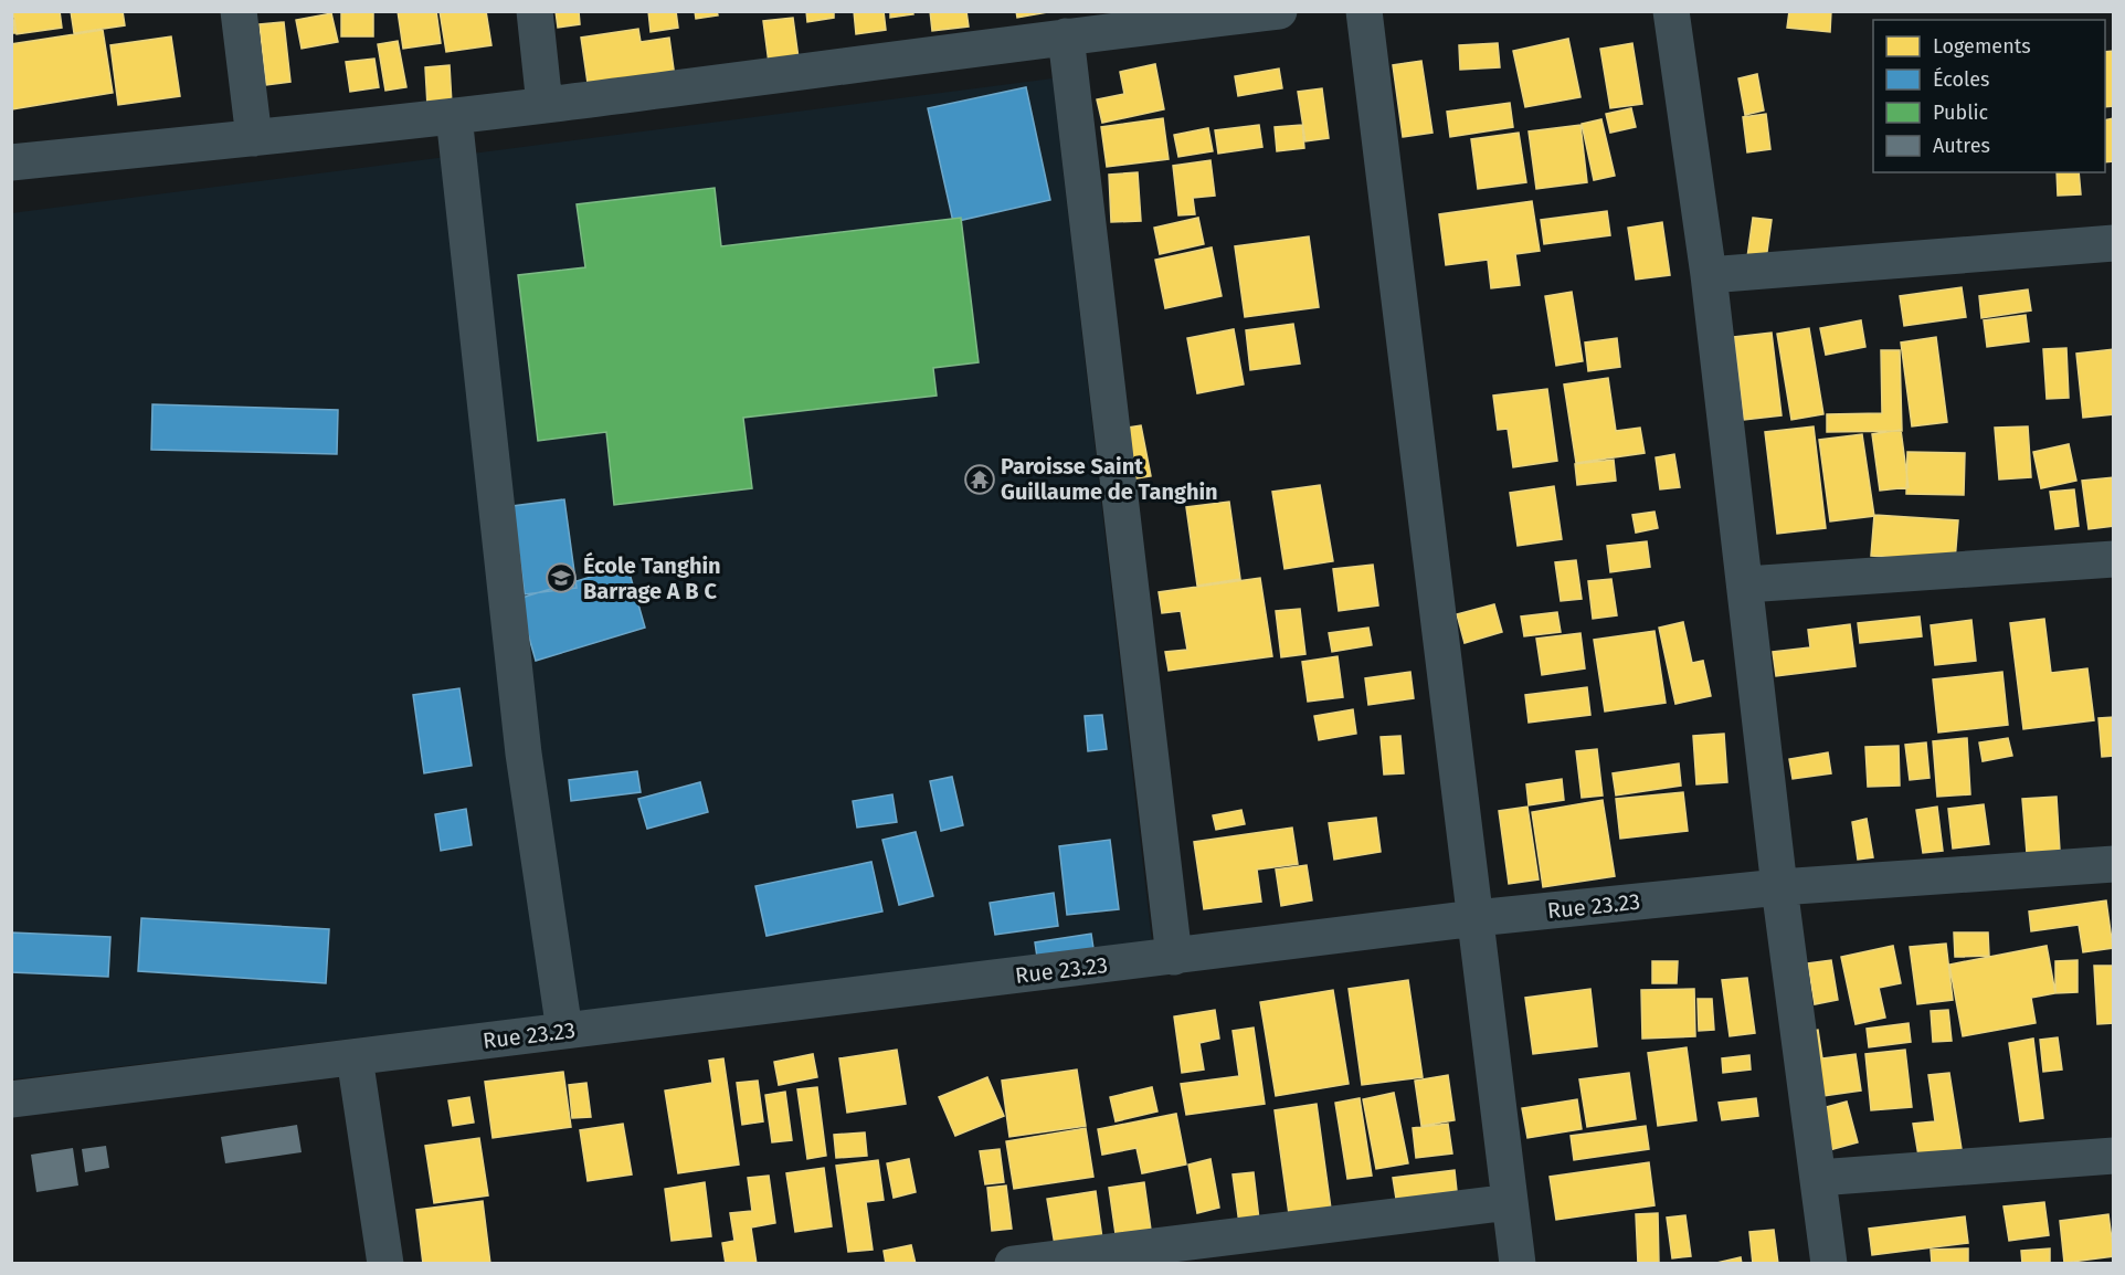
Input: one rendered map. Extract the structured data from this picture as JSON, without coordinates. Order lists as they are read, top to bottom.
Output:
{
  "streets": {
    "street": ["Rue 23.23"]
  },
  "places": {
    "temple": ["Paroisse Saint Guillaume de Tanghin"],
    "school or university": ["École Tanghin Barrage A B C"]
  },
  "legend": [
    "Logements",
    "Écoles",
    "Public",
    "Autres"
  ]
}
